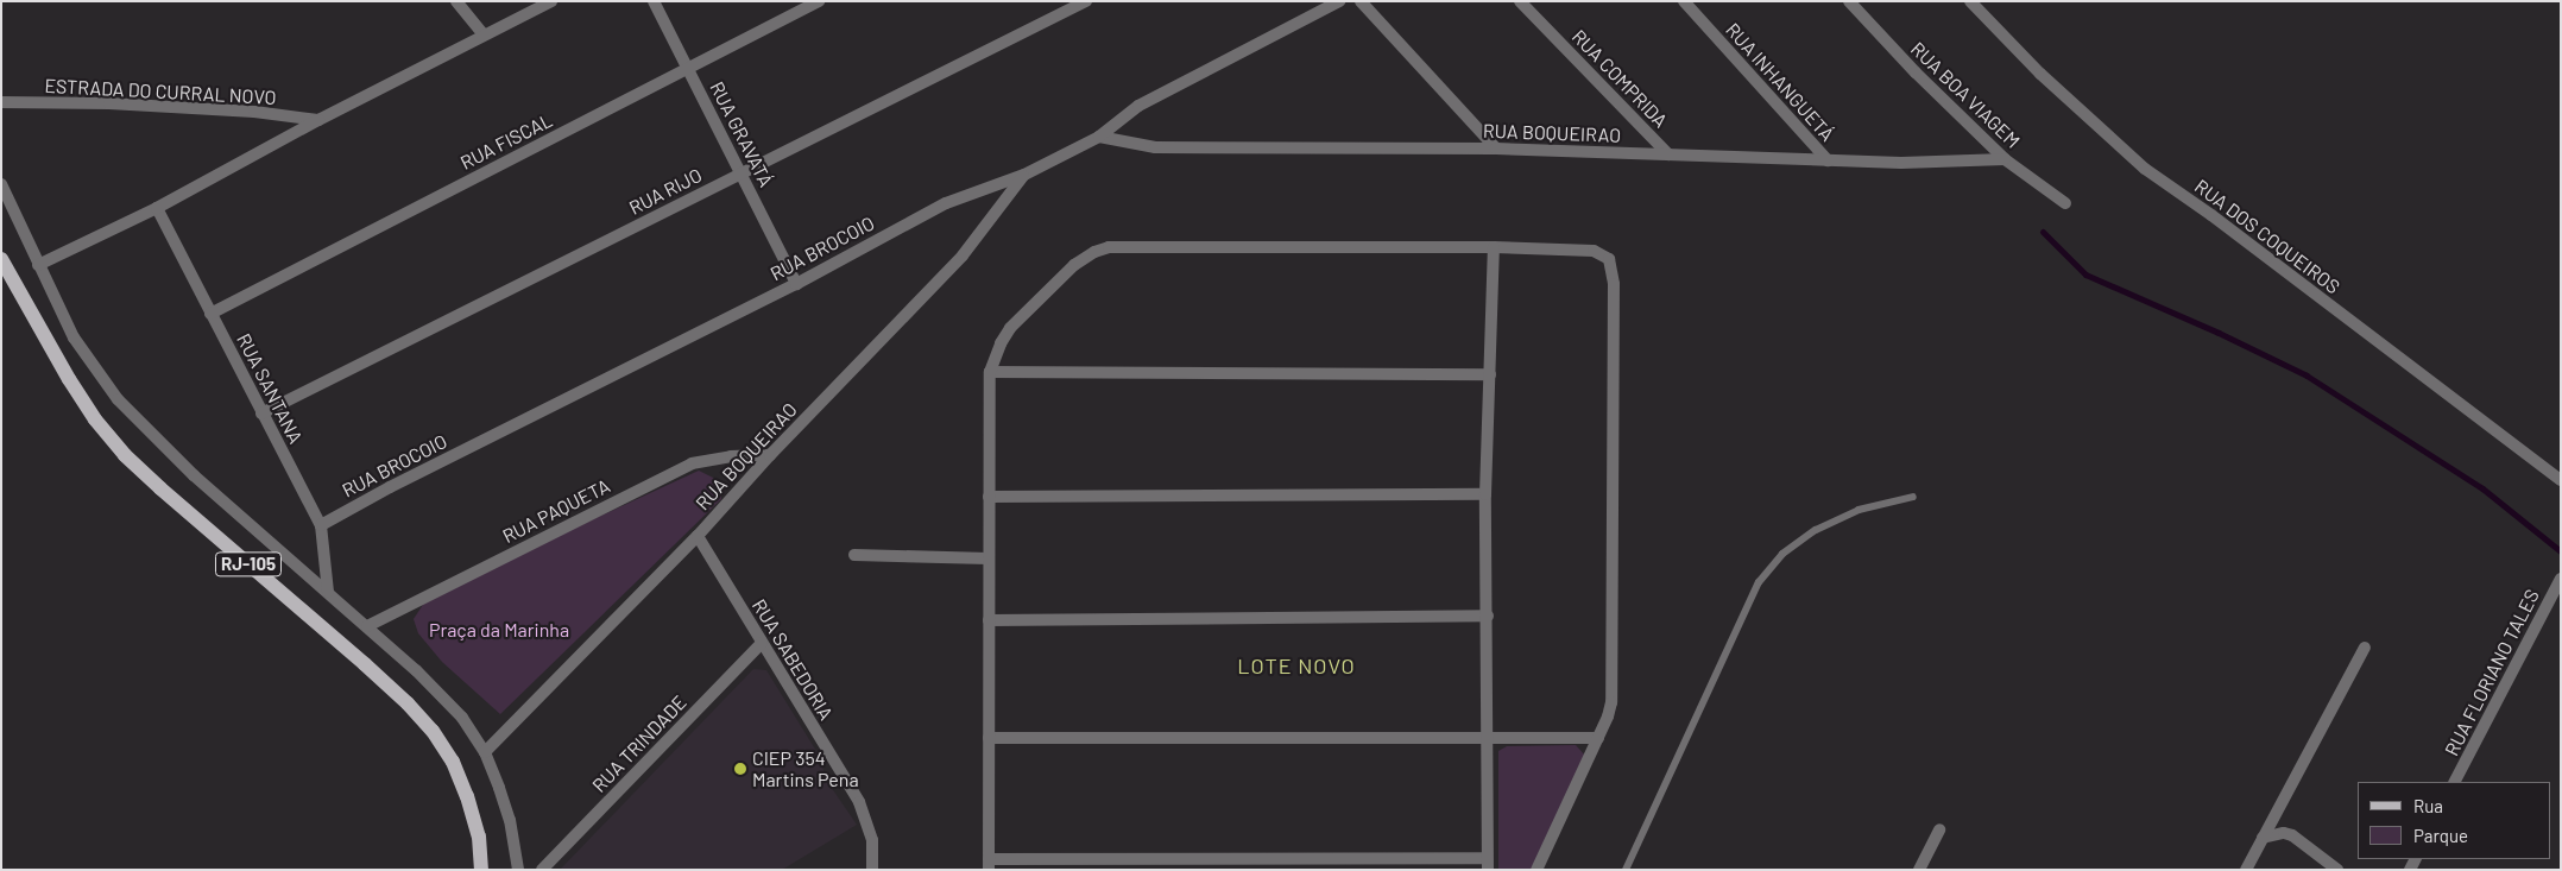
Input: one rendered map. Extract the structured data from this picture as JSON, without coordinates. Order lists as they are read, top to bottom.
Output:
{
  "streets": {
    "main road": ["RJ-105"],
    "street": [
      "RUA COMPRIDA",
      "RUA INHANGUETÁ",
      "ESTRADA DO CURRAL NOVO",
      "RUA BOA VIAGEM",
      "RUA BOQUEIRAO",
      "RUA GRAVATÁ",
      "RUA FISCAL",
      "RUA RIJO",
      "RUA DOS COQUEIROS",
      "RUA BROCOIO",
      "RUA SANTANA",
      "RUA PAQUETA",
      "RUA SABEDORIA",
      "RUA FLORIANO TALES",
      "RUA TRINDADE"
    ]
  },
  "crossings": [
    ["RUA COMPRIDA", "RUA BOQUEIRAO"],
    ["RUA INHANGUETÁ", "RUA BOQUEIRAO"],
    ["RUA BOA VIAGEM", "RUA BOQUEIRAO"],
    ["RUA BOQUEIRAO", "RUA BROCOIO"],
    ["RUA BOQUEIRAO", "RUA PAQUETA"],
    ["RUA BOQUEIRAO", "RUA SABEDORIA"],
    ["RUA GRAVATÁ", "RUA FISCAL"],
    ["RUA GRAVATÁ", "RUA RIJO"],
    ["RUA GRAVATÁ", "RUA BROCOIO"],
    ["RUA FISCAL", "RUA SANTANA"],
    ["RUA RIJO", "RUA SANTANA"],
    ["RUA BROCOIO", "RUA SANTANA"],
    ["RUA SABEDORIA", "RUA TRINDADE"]
  ],
  "districts": ["LOTE NOVO"],
  "parks": ["Praça da Marinha"],
  "places": ["CIEP 354 Martins Pena"],
  "legend": ["Rua", "Parque"]
}
